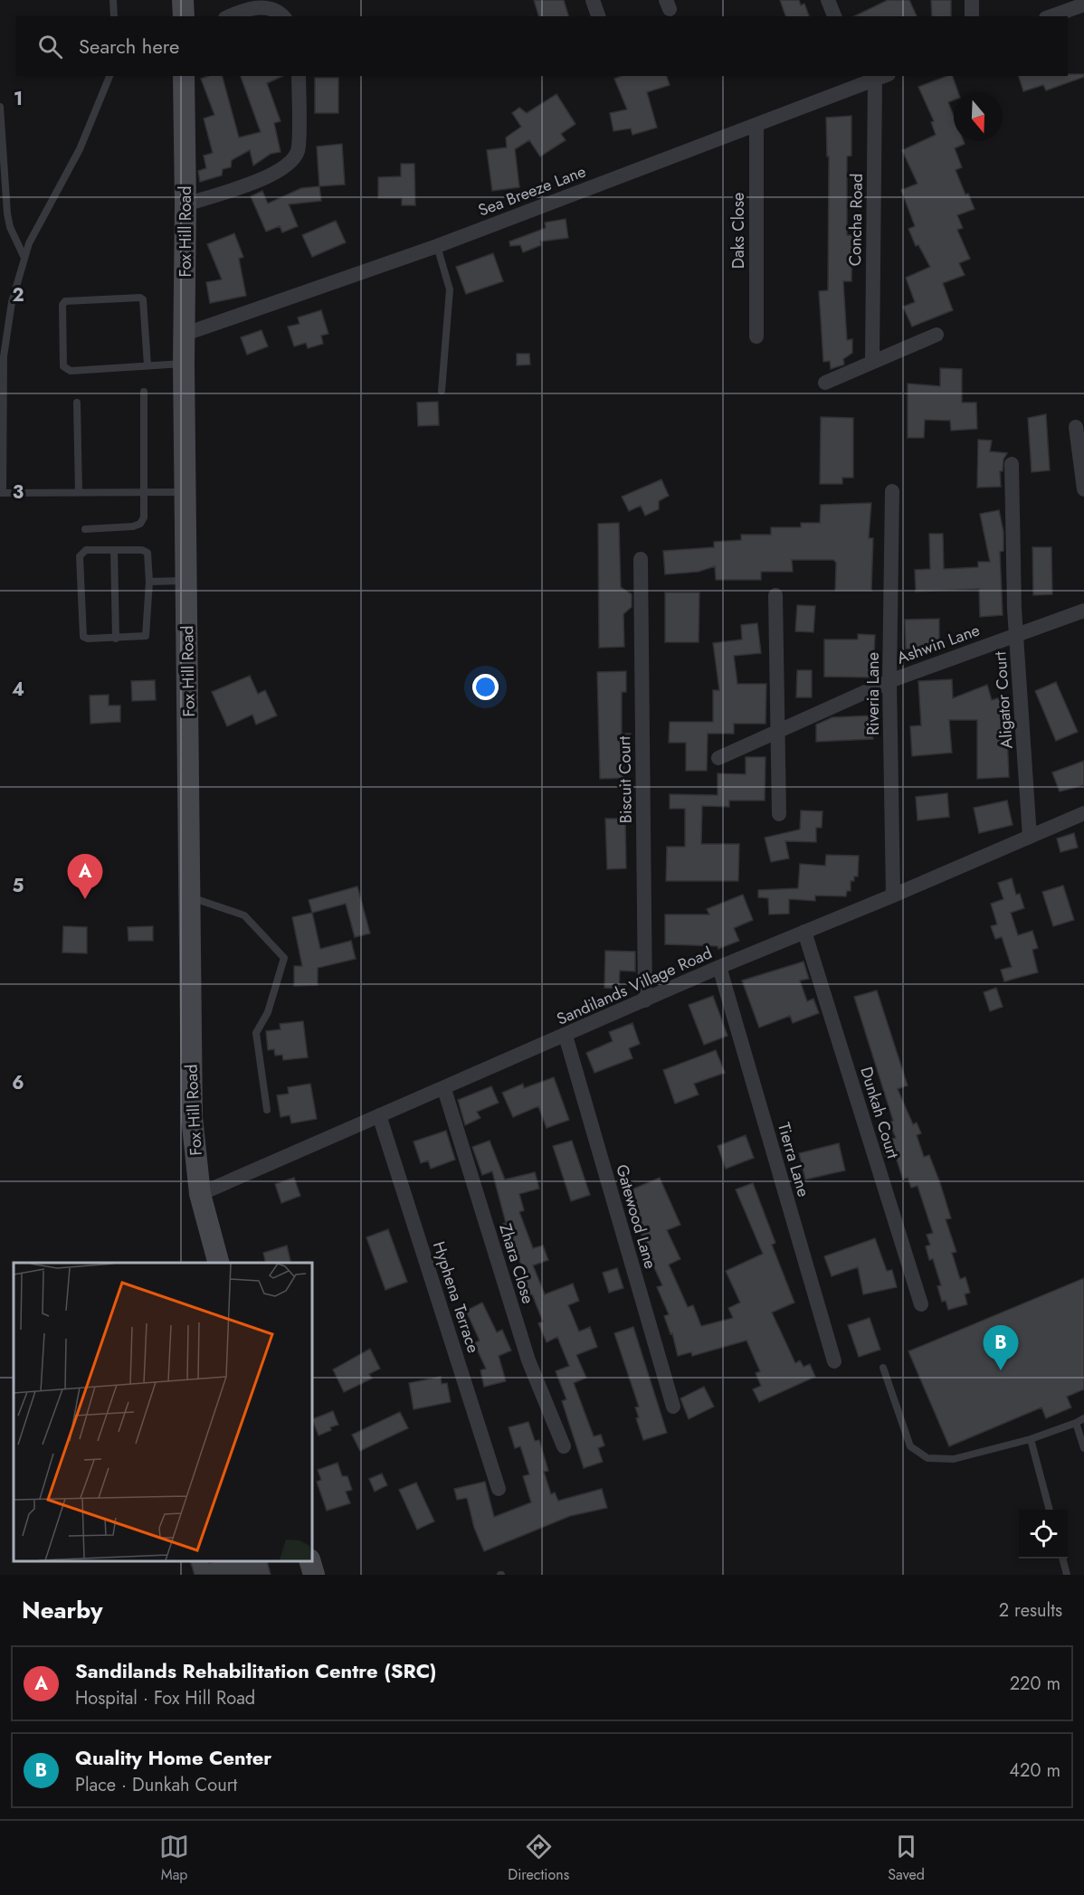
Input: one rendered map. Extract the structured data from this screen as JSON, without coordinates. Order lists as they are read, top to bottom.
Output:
{
  "streets": {
    "main road": ["Fox Hill Road"],
    "street": [
      "Sea Breeze Lane",
      "Concha Road",
      "Daks Close",
      "Ashwin Lane",
      "Riveria Lane",
      "Aligator Court",
      "Biscuit Court",
      "Sandilands Village Road",
      "Dunkah Court",
      "Tierra Lane",
      "Gatewood Lane",
      "Zhara Close",
      "Hyphena Terrace"
    ]
  },
  "crossings": [
    ["Sea Breeze Lane", "Concha Road"],
    ["Sea Breeze Lane", "Daks Close"],
    ["Sea Breeze Lane", "Fox Hill Road"],
    ["Fox Hill Road", "Sandilands Village Road"],
    ["Ashwin Lane", "Riveria Lane"],
    ["Ashwin Lane", "Aligator Court"],
    ["Riveria Lane", "Sandilands Village Road"],
    ["Aligator Court", "Sandilands Village Road"],
    ["Biscuit Court", "Sandilands Village Road"],
    ["Sandilands Village Road", "Dunkah Court"],
    ["Sandilands Village Road", "Tierra Lane"],
    ["Sandilands Village Road", "Gatewood Lane"],
    ["Sandilands Village Road", "Zhara Close"],
    ["Sandilands Village Road", "Hyphena Terrace"]
  ],
  "north": "bottom",
  "page": {
    "search": "Search here",
    "pins": ["A", "B"],
    "heading": ["Nearby", "2 results"],
    "list": [
      {
        "mark": "A",
        "name": "Sandilands Rehabilitation Centre (SRC)",
        "note": "Hospital · Fox Hill Road",
        "value": "220 m"
      },
      {
        "mark": "B",
        "name": "Quality Home Center",
        "note": "Place · Dunkah Court",
        "value": "420 m"
      }
    ],
    "nav": ["Map", "Directions", "Saved"]
  },
  "grid": {
    "rows": [
      "1",
      "2",
      "3",
      "4",
      "5",
      "6"
    ]
  }
}
